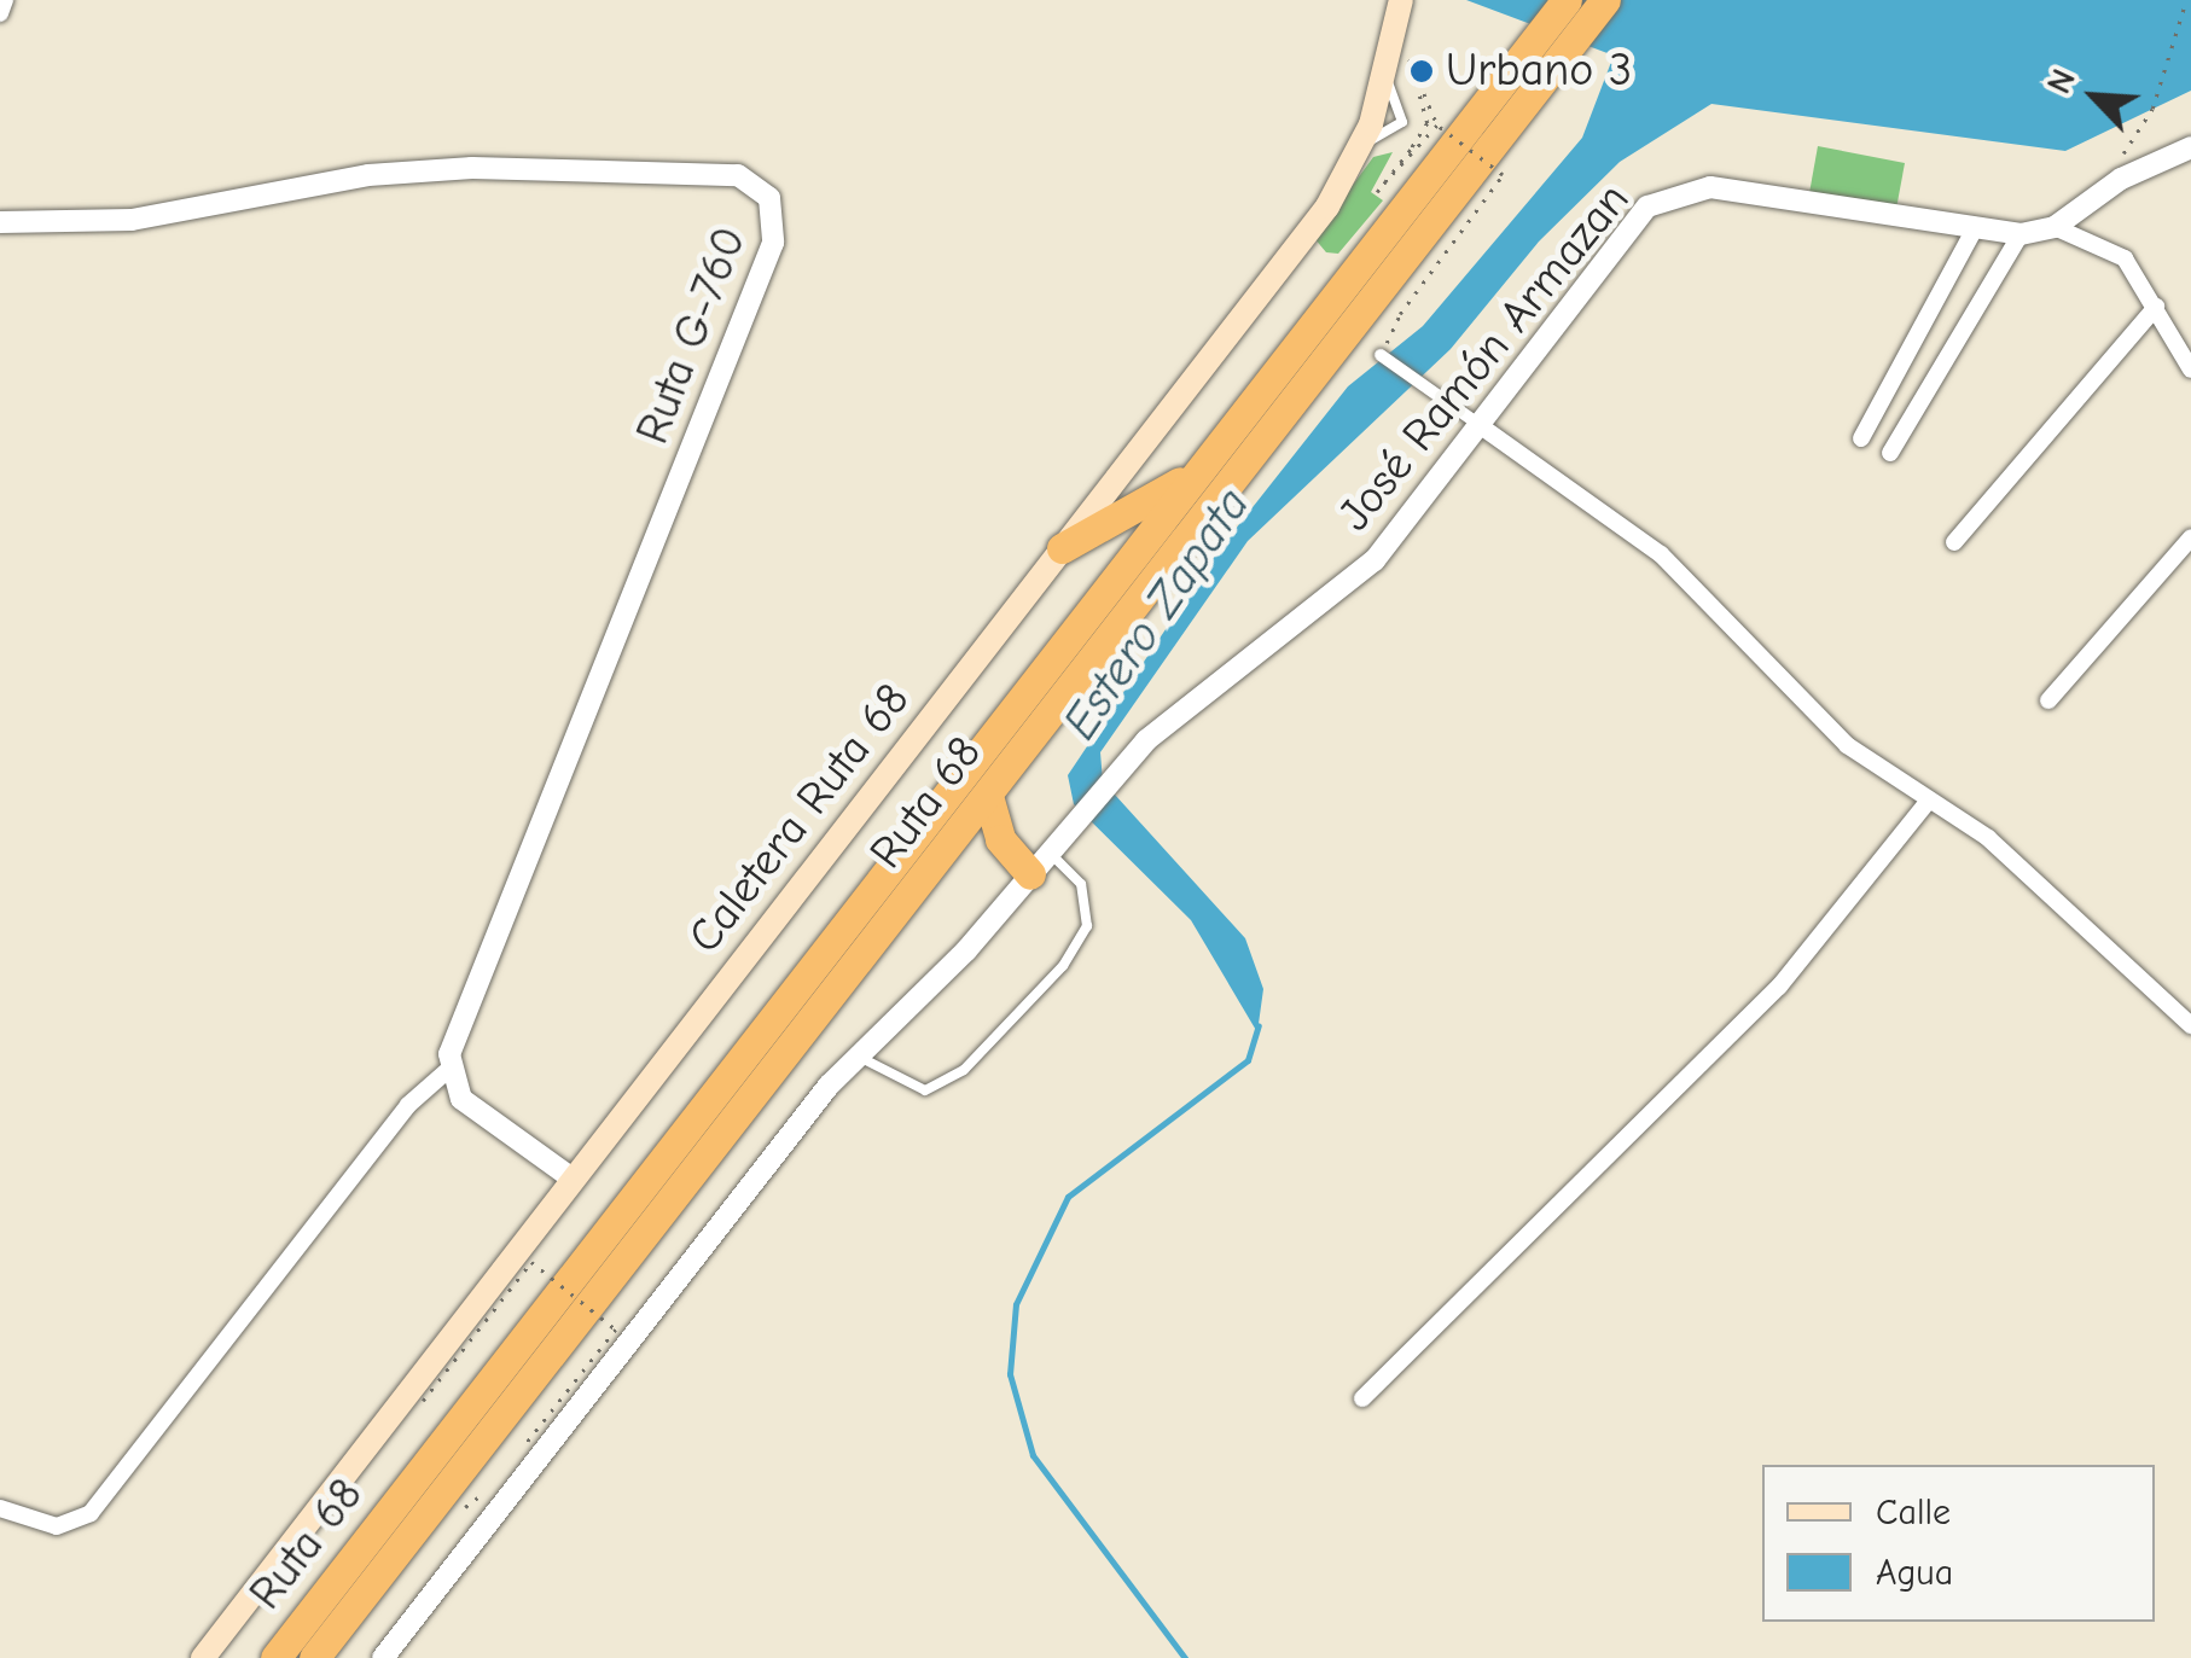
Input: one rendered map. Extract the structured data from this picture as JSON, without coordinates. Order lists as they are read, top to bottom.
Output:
{
  "streets": {
    "highway": ["Ruta 68"],
    "main road": ["Caletera Ruta 68"],
    "street": ["Ruta G-760", "José Ramón Armazan"]
  },
  "water": ["Estero Zapata"],
  "places": ["Urbano 3"],
  "legend": ["Calle", "Agua"],
  "north": "top left"
}
